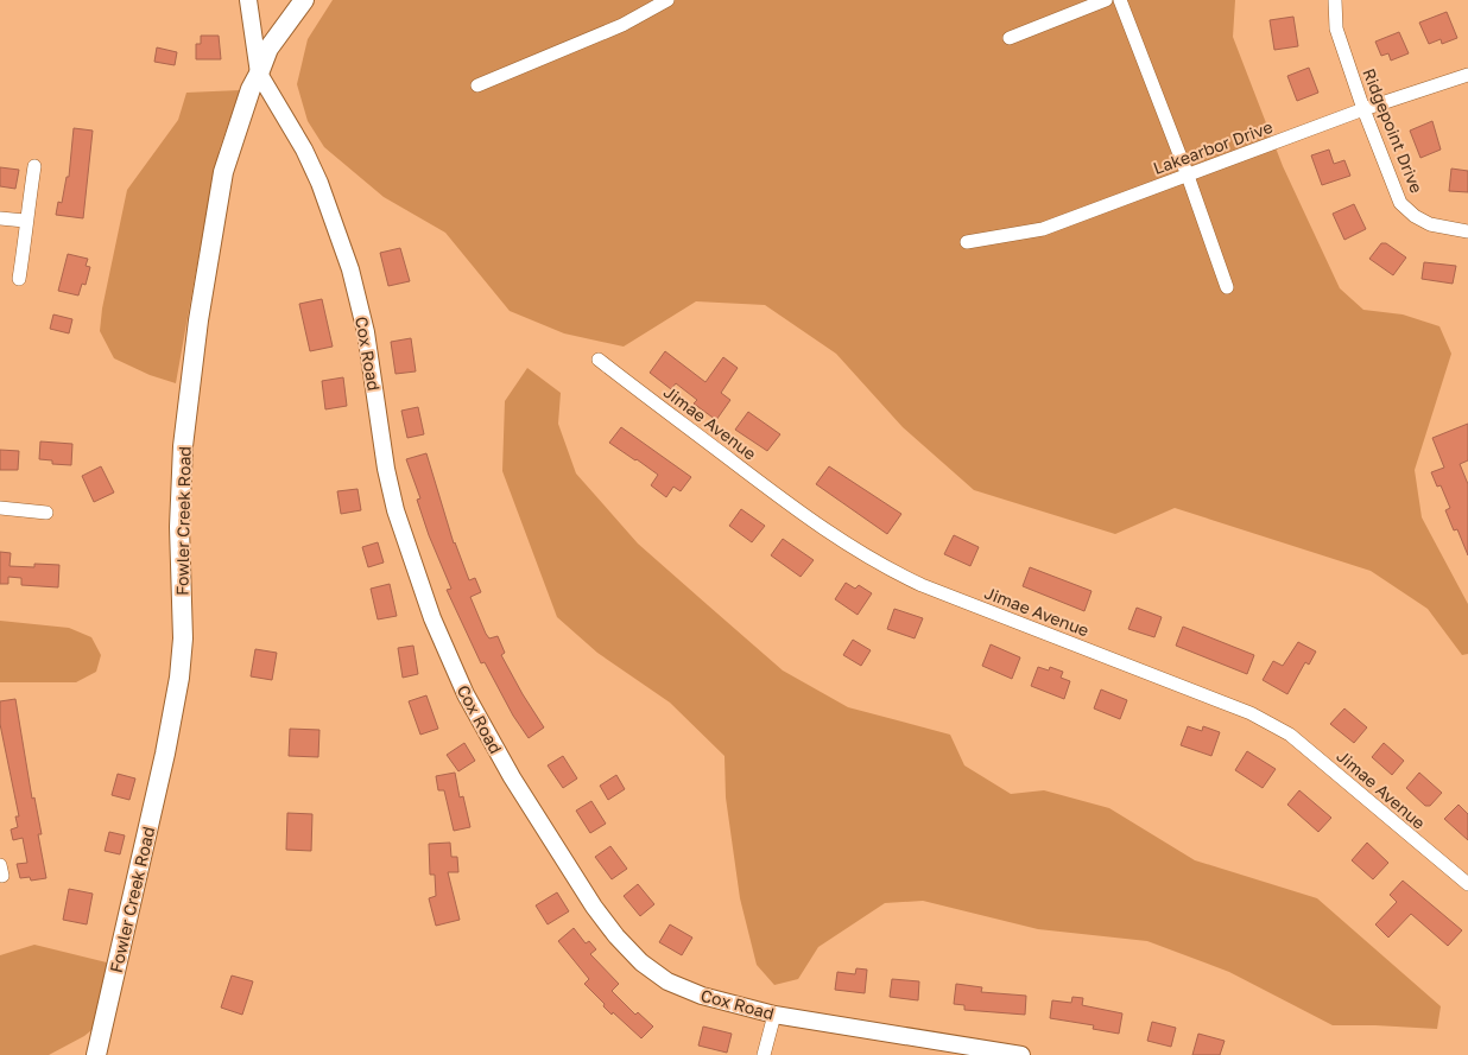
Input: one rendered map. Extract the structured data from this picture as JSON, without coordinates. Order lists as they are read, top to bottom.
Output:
{
  "streets": {
    "main road": ["Fowler Creek Road"],
    "street": [
      "Ridgepoint Drive",
      "Lakearbor Drive",
      "Cox Road",
      "Jimae Avenue"
    ]
  },
  "crossings": [
    ["Ridgepoint Drive", "Lakearbor Drive"],
    ["Cox Road", "Fowler Creek Road"]
  ]
}
